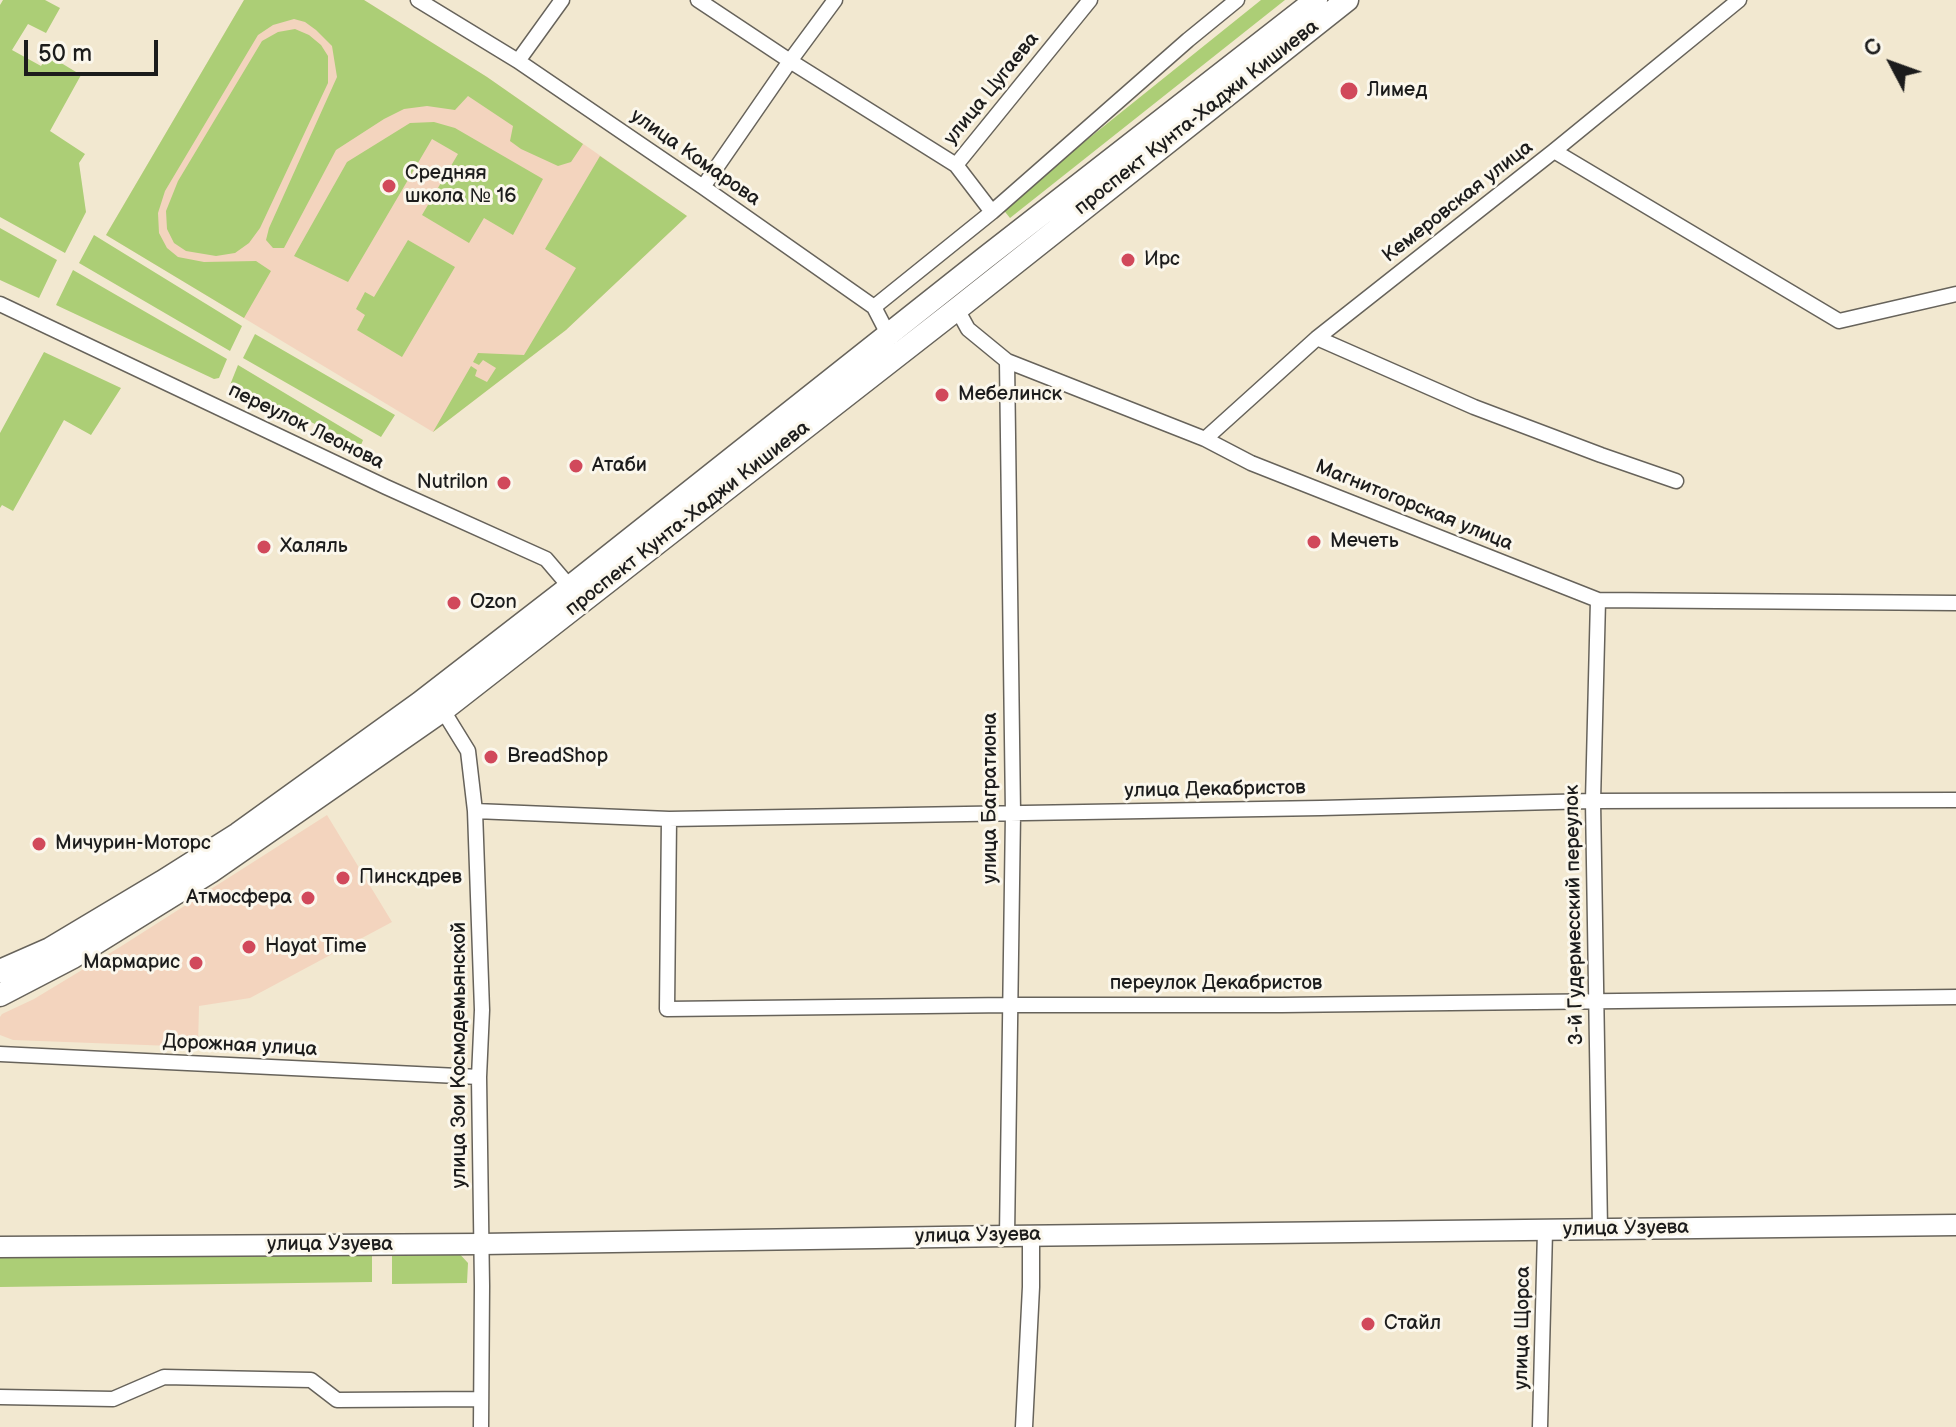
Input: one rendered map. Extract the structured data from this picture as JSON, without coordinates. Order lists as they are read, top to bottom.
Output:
{
  "streets": {
    "main road": ["проспект Кунта-Хаджи Кишиева", "улица Узуева"],
    "street": [
      "улица Цугаева",
      "улица Комарова",
      "Кемеровская улица",
      "переулок Леонова",
      "Магнитогорская улица",
      "улица Декабристов",
      "улица Багратиона",
      "3-й Гудермесский переулок",
      "переулок Декабристов",
      "Дорожная улица",
      "улица Зои Космодемьянской",
      "улица Щорса"
    ]
  },
  "crossings": [
    ["проспект Кунта-Хаджи Кишиева", "улица Комарова"],
    ["проспект Кунта-Хаджи Кишиева", "переулок Леонова"],
    ["проспект Кунта-Хаджи Кишиева", "Магнитогорская улица"],
    ["проспект Кунта-Хаджи Кишиева", "улица Зои Космодемьянской"],
    ["Кемеровская улица", "Магнитогорская улица"],
    ["Магнитогорская улица", "улица Багратиона"],
    ["Магнитогорская улица", "3-й Гудермесский переулок"],
    ["улица Декабристов", "улица Багратиона"],
    ["улица Декабристов", "3-й Гудермесский переулок"],
    ["улица Декабристов", "переулок Декабристов"],
    ["улица Декабристов", "улица Зои Космодемьянской"],
    ["улица Багратиона", "переулок Декабристов"],
    ["улица Багратиона", "улица Узуева"],
    ["3-й Гудермесский переулок", "переулок Декабристов"],
    ["3-й Гудермесский переулок", "улица Узуева"],
    ["Дорожная улица", "улица Зои Космодемьянской"],
    ["улица Зои Космодемьянской", "улица Узуева"],
    ["улица Узуева", "улица Щорса"]
  ],
  "places": [
    "Лимед",
    "Средняя школа № 16",
    "Ирс",
    "Мебелинск",
    "Атаби",
    "Nutrilon",
    "Мечеть",
    "Халяль",
    "Ozon",
    "BreadShop",
    "Мичурин-Моторс",
    "Пинскдрев",
    "Атмосфера",
    "Hayat Time",
    "Мармарис",
    "Стайл"
  ],
  "scale_bar": "50 m",
  "north": "top left"
}
